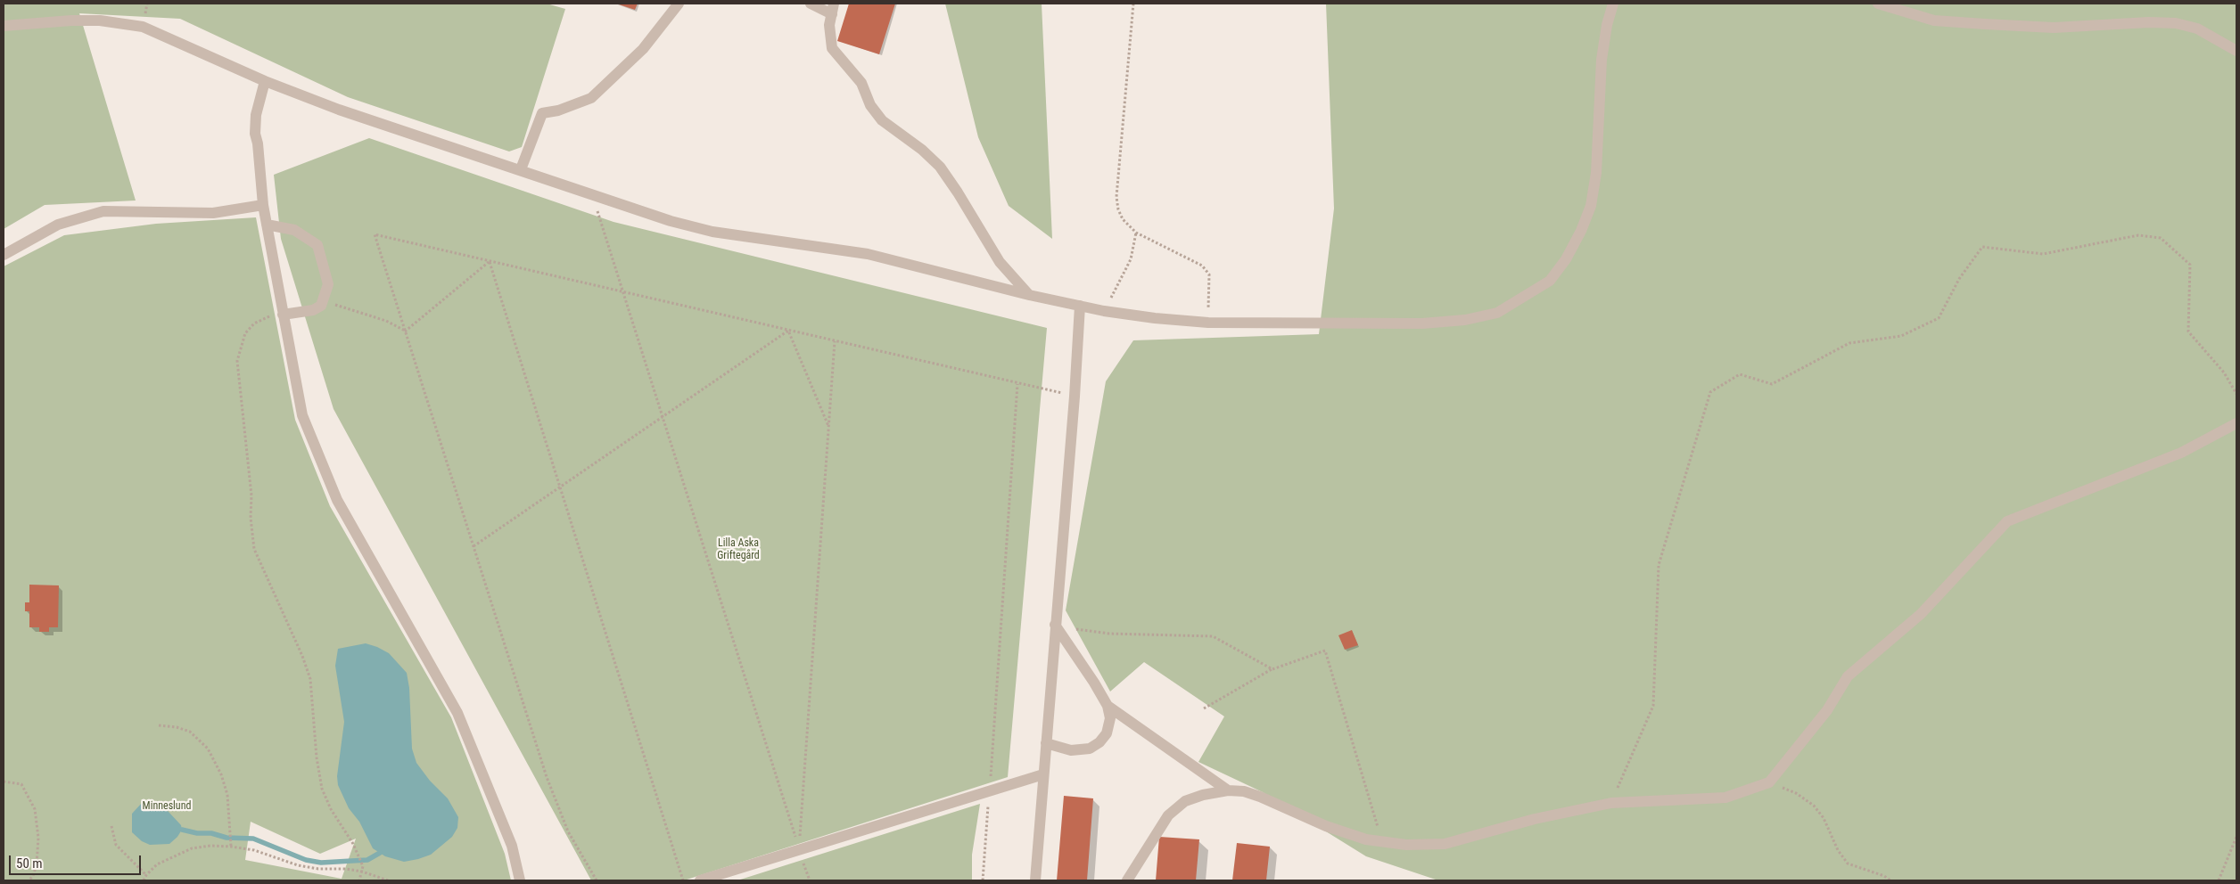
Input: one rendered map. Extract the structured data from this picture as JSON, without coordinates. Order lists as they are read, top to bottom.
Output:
{
  "parks": ["Lilla Aska Griftegård", "Minneslund"],
  "scale_bar": "50 m"
}
